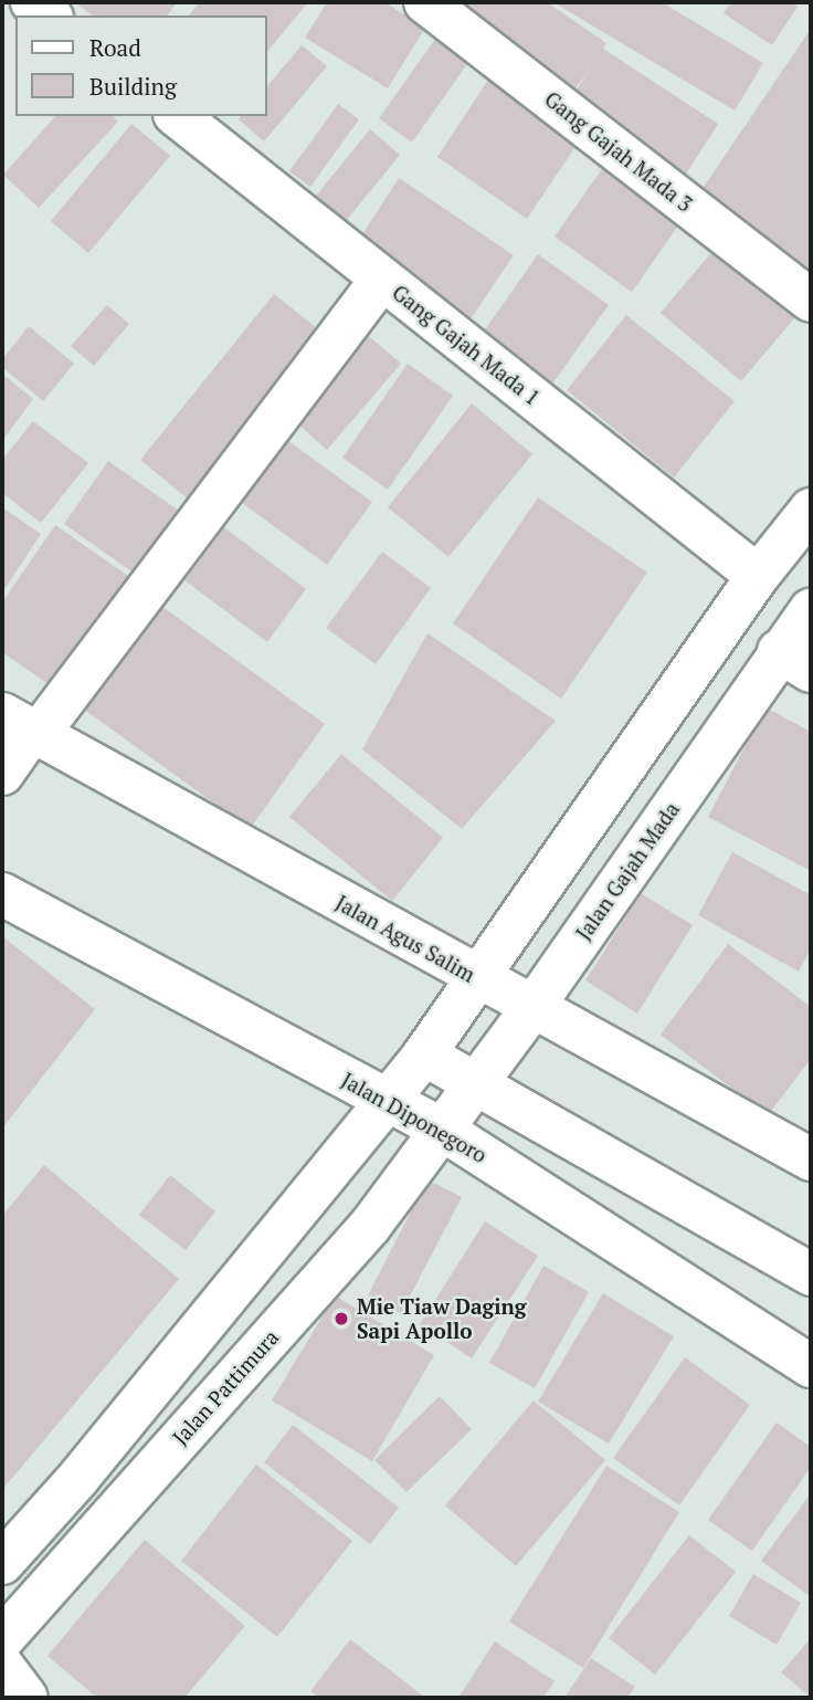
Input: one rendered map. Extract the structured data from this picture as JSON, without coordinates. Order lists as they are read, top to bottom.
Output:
{
  "streets": {
    "street": [
      "Gang Gajah Mada 3",
      "Gang Gajah Mada 1",
      "Jalan Gajah Mada",
      "Jalan Agus Salim",
      "Jalan Diponegoro",
      "Jalan Pattimura"
    ]
  },
  "crossings": [
    ["Jalan Gajah Mada", "Jalan Agus Salim"],
    ["Jalan Gajah Mada", "Jalan Diponegoro"],
    ["Jalan Gajah Mada", "Jalan Pattimura"],
    ["Jalan Diponegoro", "Jalan Pattimura"]
  ],
  "places": ["Mie Tiaw Daging Sapi Apollo"],
  "legend": ["Road", "Building"]
}
